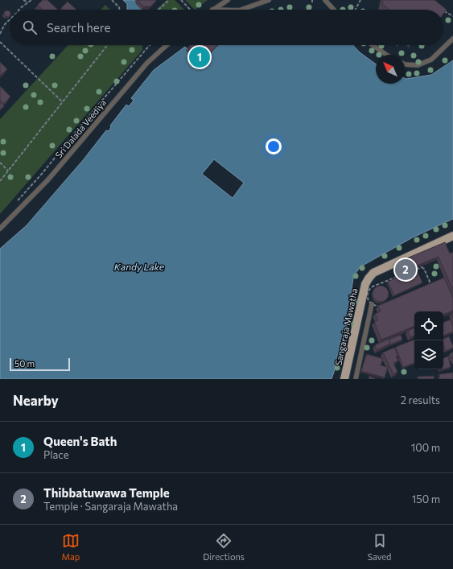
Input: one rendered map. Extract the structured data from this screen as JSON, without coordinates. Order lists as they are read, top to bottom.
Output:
{
  "streets": {
    "main road": ["Sangaraja Mawatha"],
    "lane": ["Sri Dalada Veediya"]
  },
  "water": ["Kandy Lake"],
  "scale_bar": "50 m",
  "north": "top left",
  "page": {
    "search": "Search here",
    "pins": ["1", "2"],
    "scale": "50 m",
    "heading": ["Nearby", "2 results"],
    "list": [
      {
        "mark": "1",
        "name": "Queen's Bath",
        "note": "Place",
        "value": "100 m"
      },
      {
        "mark": "2",
        "name": "Thibbatuwawa Temple",
        "note": "Temple · Sangaraja Mawatha",
        "value": "150 m"
      }
    ],
    "nav": ["Map", "Directions", "Saved"]
  }
}
